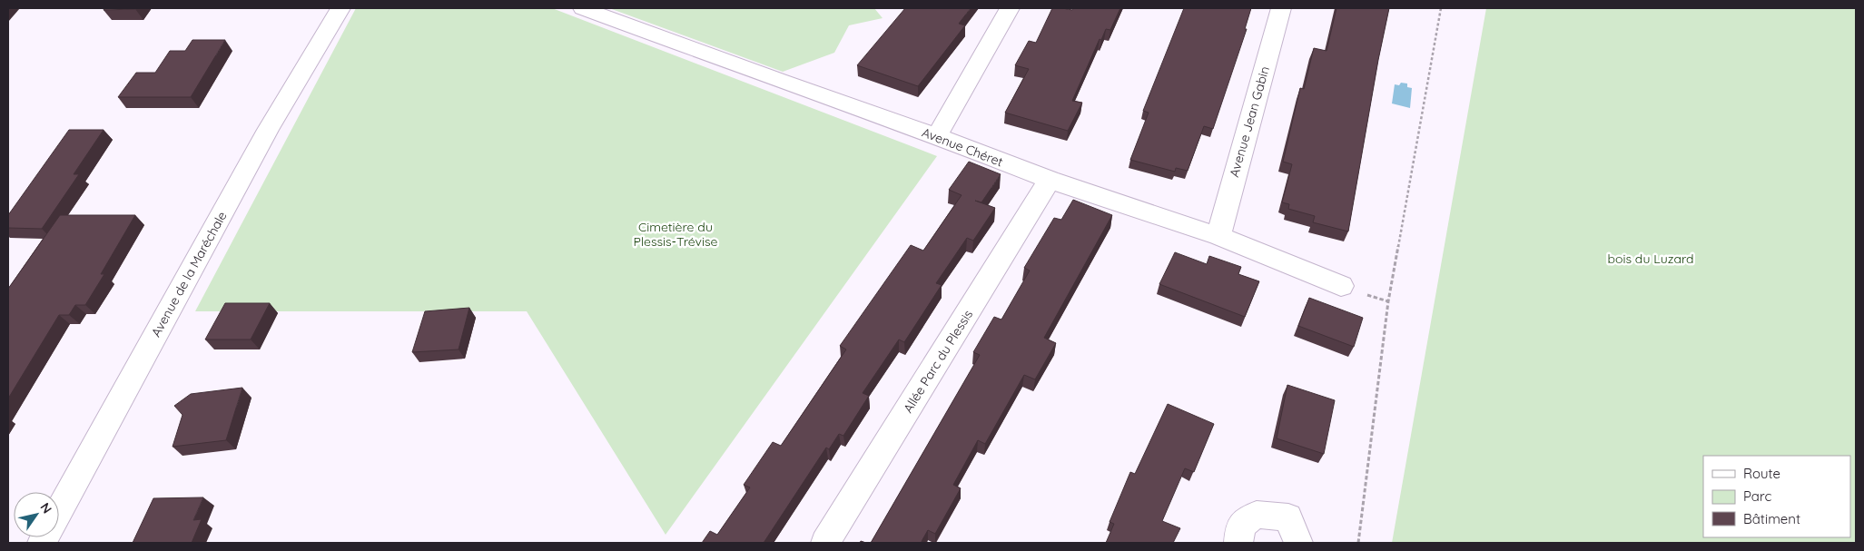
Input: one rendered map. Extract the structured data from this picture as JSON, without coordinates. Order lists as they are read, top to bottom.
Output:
{
  "streets": {
    "street": [
      "Avenue Jean Gabin",
      "Avenue Chéret",
      "Avenue de la Maréchale",
      "Allée Parc du Plessis"
    ]
  },
  "crossings": [
    ["Avenue Jean Gabin", "Avenue Chéret"],
    ["Avenue Chéret", "Allée Parc du Plessis"]
  ],
  "parks": ["Cimetière du Plessis-Trévise", "bois du Luzard"],
  "legend": ["Route", "Parc", "Bâtiment"],
  "north": "top right"
}
